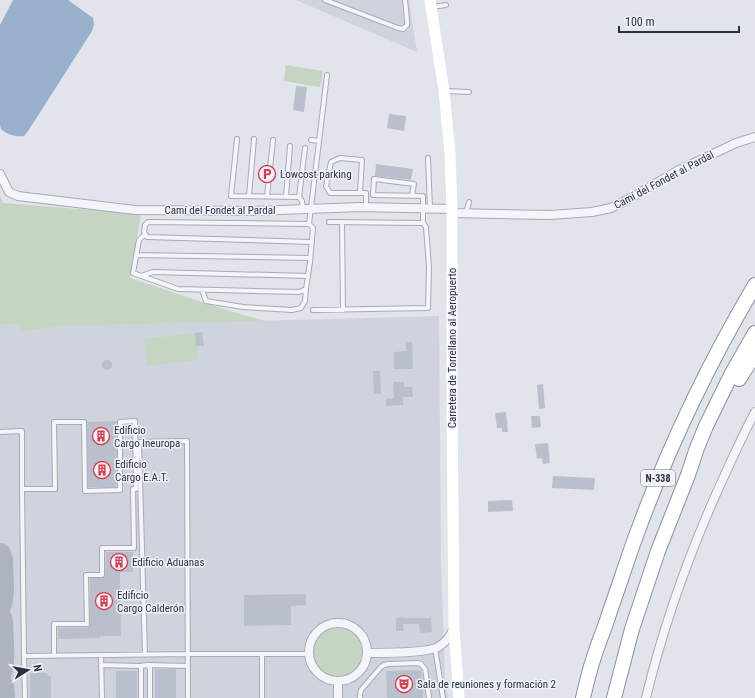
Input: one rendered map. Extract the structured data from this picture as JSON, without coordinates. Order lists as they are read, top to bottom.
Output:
{
  "streets": {
    "highway": ["N-338"],
    "street": ["Camí del Fondet al Pardal", "Carretera de Torrellano al Aeropuerto"]
  },
  "crossings": [
    ["Camí del Fondet al Pardal", "Carretera de Torrellano al Aeropuerto"]
  ],
  "places": {
    "parking": ["Lowcost parking"],
    "building": [
      "Edificio Cargo Ineuropa",
      "Edificio Cargo E.A.T.",
      "Edificio Aduanas",
      "Edificio Cargo Calderón"
    ],
    "theatre": ["Sala de reuniones y formación 2"]
  },
  "scale_bar": "100 m",
  "north": "right"
}
